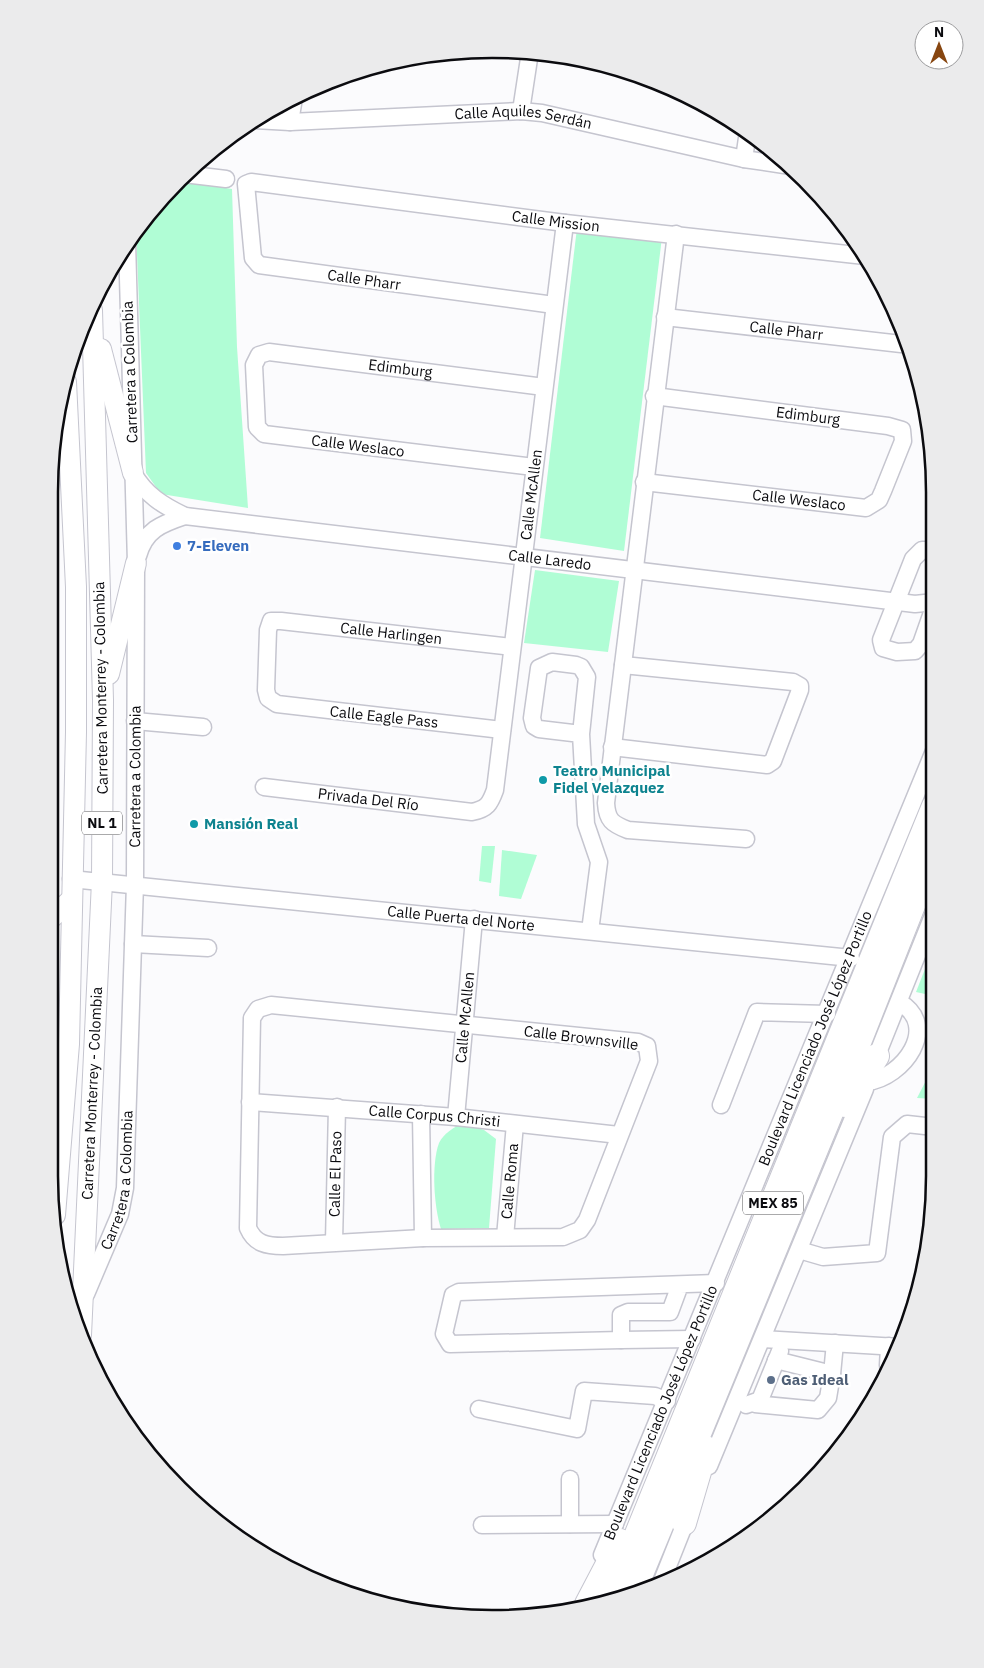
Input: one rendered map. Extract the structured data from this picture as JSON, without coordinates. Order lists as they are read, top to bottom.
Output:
{
  "streets": {
    "highway": ["Boulevard Licenciado José López Portillo", "MEX 85"],
    "main road": ["Carretera Monterrey - Colombia", "NL 1"],
    "street": [
      "Calle Aquiles Serdán",
      "Calle Mission",
      "Calle Pharr",
      "Edimburg",
      "Carretera a Colombia",
      "Calle Weslaco",
      "Calle McAllen",
      "Calle Laredo",
      "Calle Harlingen",
      "Calle Eagle Pass",
      "Privada Del Río",
      "Calle Puerta del Norte",
      "Calle Brownsville",
      "Calle Corpus Christi",
      "Calle El Paso",
      "Calle Roma"
    ]
  },
  "crossings": [
    ["Calle Mission", "Calle Pharr"],
    ["Calle Mission", "Calle McAllen"],
    ["Calle Pharr", "Calle McAllen"],
    ["Edimburg", "Calle Weslaco"],
    ["Edimburg", "Calle McAllen"],
    ["Carretera a Colombia", "Calle Laredo"],
    ["Carretera a Colombia", "Carretera Monterrey - Colombia"],
    ["Carretera a Colombia", "Calle Puerta del Norte"],
    ["Calle Weslaco", "Calle McAllen"],
    ["Calle McAllen", "Calle Laredo"],
    ["Calle McAllen", "Calle Harlingen"],
    ["Calle McAllen", "Calle Eagle Pass"],
    ["Calle McAllen", "Privada Del Río"],
    ["Calle McAllen", "Calle Puerta del Norte"],
    ["Calle McAllen", "Calle Brownsville"],
    ["Calle McAllen", "Calle Corpus Christi"],
    ["Calle Harlingen", "Calle Eagle Pass"],
    ["Carretera Monterrey - Colombia", "Calle Puerta del Norte"],
    ["Calle Puerta del Norte", "Boulevard Licenciado José López Portillo"],
    ["Calle Brownsville", "Calle Corpus Christi"],
    ["Calle Brownsville", "Calle El Paso"],
    ["Calle Brownsville", "Calle Roma"],
    ["Calle Corpus Christi", "Calle El Paso"],
    ["Calle Corpus Christi", "Calle Roma"]
  ],
  "places": [
    "7-Eleven",
    "Teatro Municipal Fidel Velazquez",
    "Mansión Real",
    "Gas Ideal"
  ],
  "north": "top"
}
